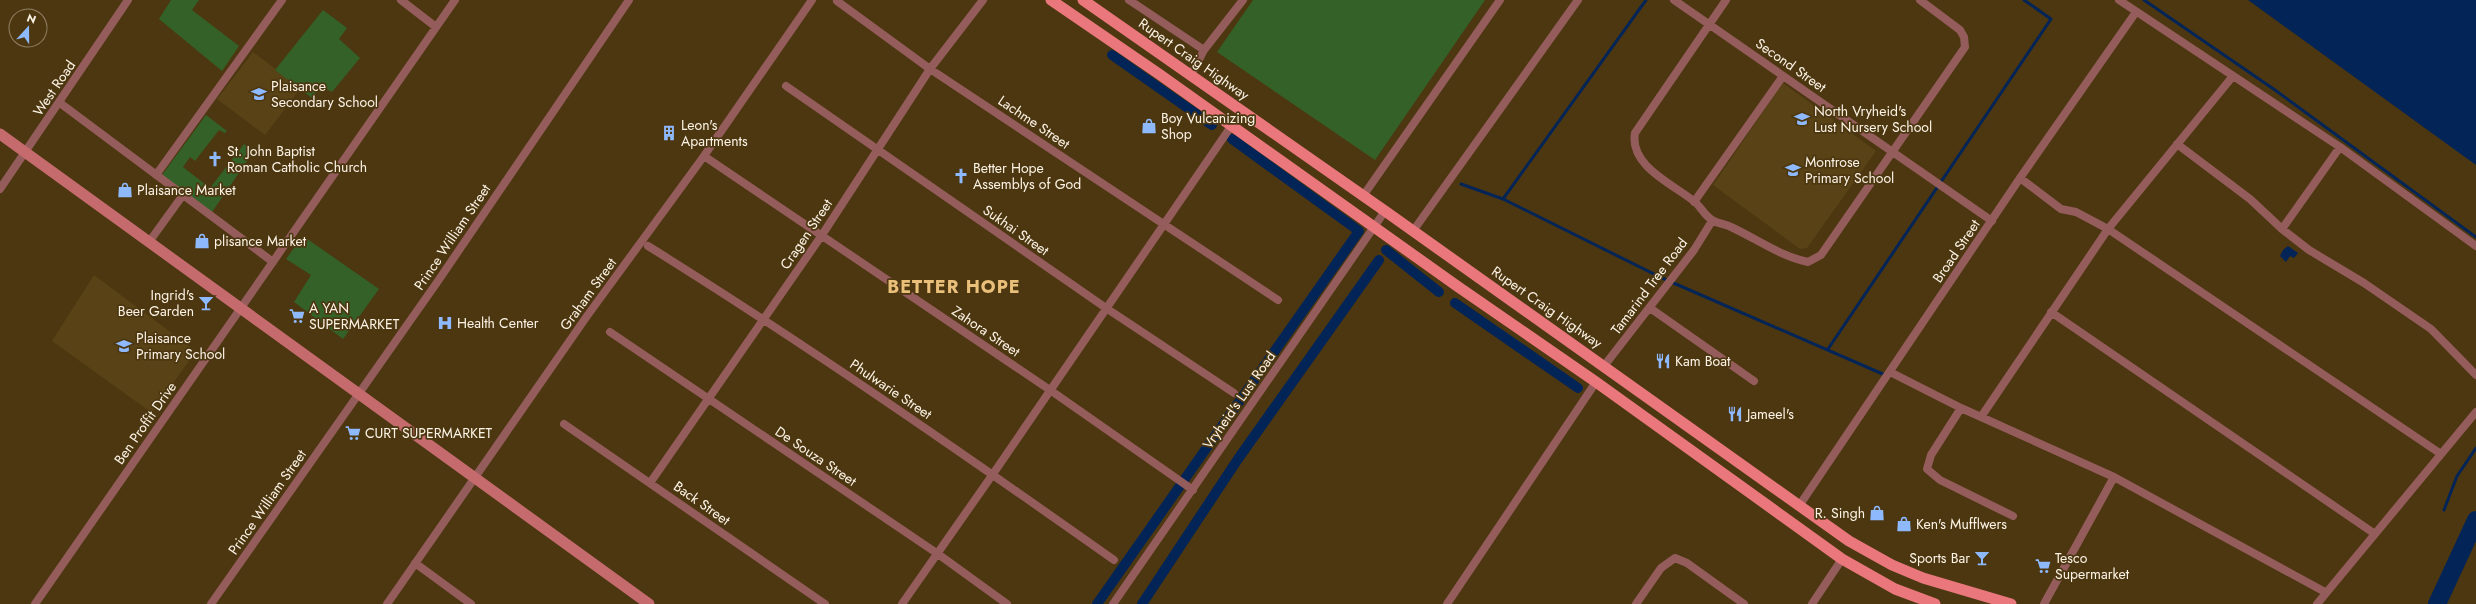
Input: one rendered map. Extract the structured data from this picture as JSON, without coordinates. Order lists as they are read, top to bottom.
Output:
{
  "streets": {
    "main road": ["Rupert Craig Highway"],
    "street": [
      "Second Street",
      "West Road",
      "Lachme Street",
      "Sukhai Street",
      "Cragen Street",
      "Prince William Street",
      "Broad Street",
      "Tamarind Tree Road",
      "Graham Street",
      "Zahora Street",
      "Phulwarie Street",
      "Vryheid's Lust Road",
      "Ben Proffit Drive",
      "De Souza Street",
      "Back Street"
    ]
  },
  "crossings": [
    ["Rupert Craig Highway", "Broad Street"],
    ["Rupert Craig Highway", "Tamarind Tree Road"],
    ["Rupert Craig Highway", "Vryheid's Lust Road"],
    ["Second Street", "Broad Street"],
    ["Lachme Street", "Cragen Street"],
    ["Sukhai Street", "Cragen Street"],
    ["Cragen Street", "Zahora Street"],
    ["Cragen Street", "Phulwarie Street"],
    ["Cragen Street", "De Souza Street"],
    ["Cragen Street", "Back Street"],
    ["Graham Street", "Zahora Street"],
    ["Zahora Street", "Vryheid's Lust Road"]
  ],
  "districts": ["BETTER HOPE"],
  "places": {
    "school or university": [
      "Plaisance Secondary School",
      "North Vryheid's Lust Nursery School",
      "Montrose Primary School",
      "Plaisance Primary School"
    ],
    "shop": [
      "Boy Vulcanizing Shop",
      "Plaisance Market",
      "plisance Market",
      "R. Singh",
      "Ken's Mufflwers"
    ],
    "building": ["Leon's Apartments"],
    "church": ["St. John Baptist Roman Catholic Church", "Better Hope Assemblys of God"],
    "bar": ["Ingrid's Beer Garden", "Sports Bar"],
    "supermarket": ["A YAN SUPERMARKET", "CURT SUPERMARKET", "Tesco Supermarket"],
    "hospital": ["Health Center"],
    "restaurant": ["Kam Boat", "Jameel's"]
  },
  "north": "top"
}
